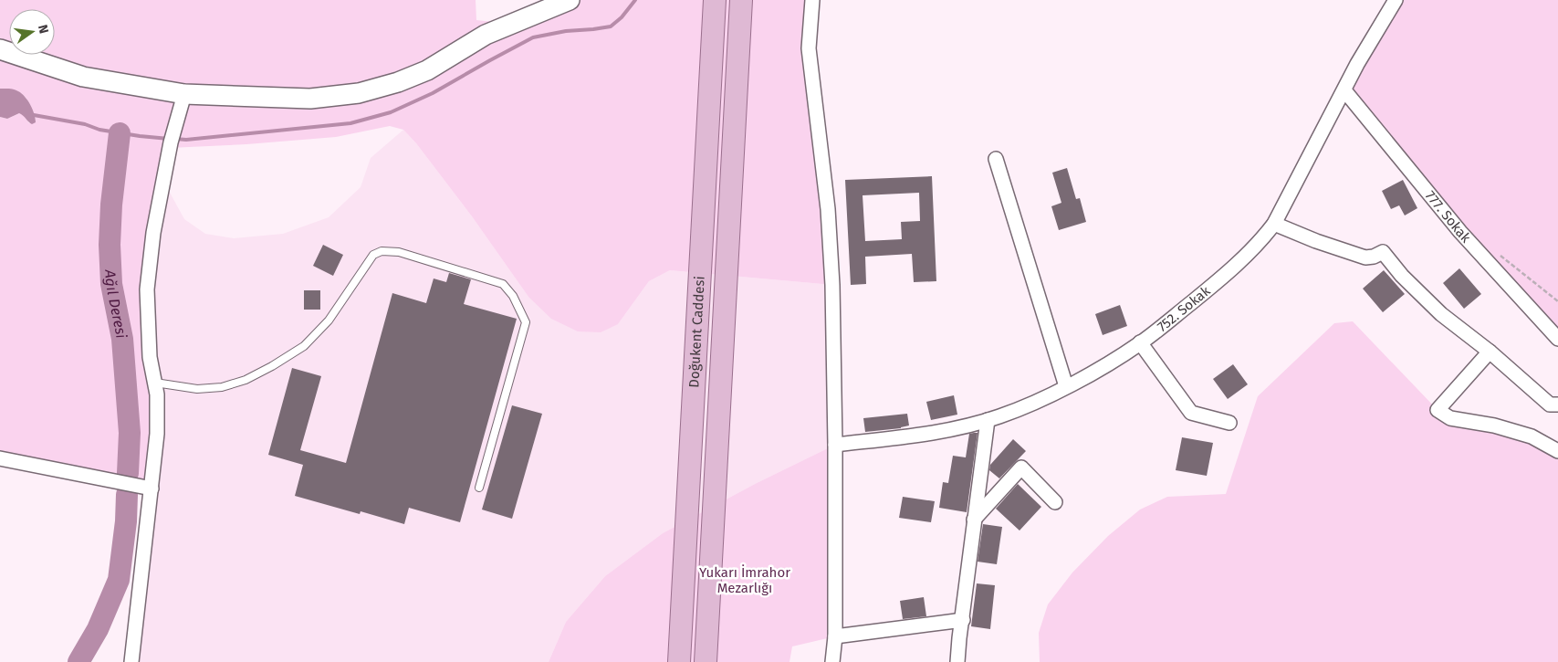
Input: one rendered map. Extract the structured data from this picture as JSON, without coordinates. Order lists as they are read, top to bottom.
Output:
{
  "streets": {
    "main road": ["Doğukent Caddesi"],
    "street": ["777. Sokak", "752. Sokak"]
  },
  "crossings": [
    ["777. Sokak", "752. Sokak"]
  ],
  "water": ["Ağıl Deresi"],
  "parks": ["Yukarı İmrahor Mezarlığı"],
  "north": "right"
}
